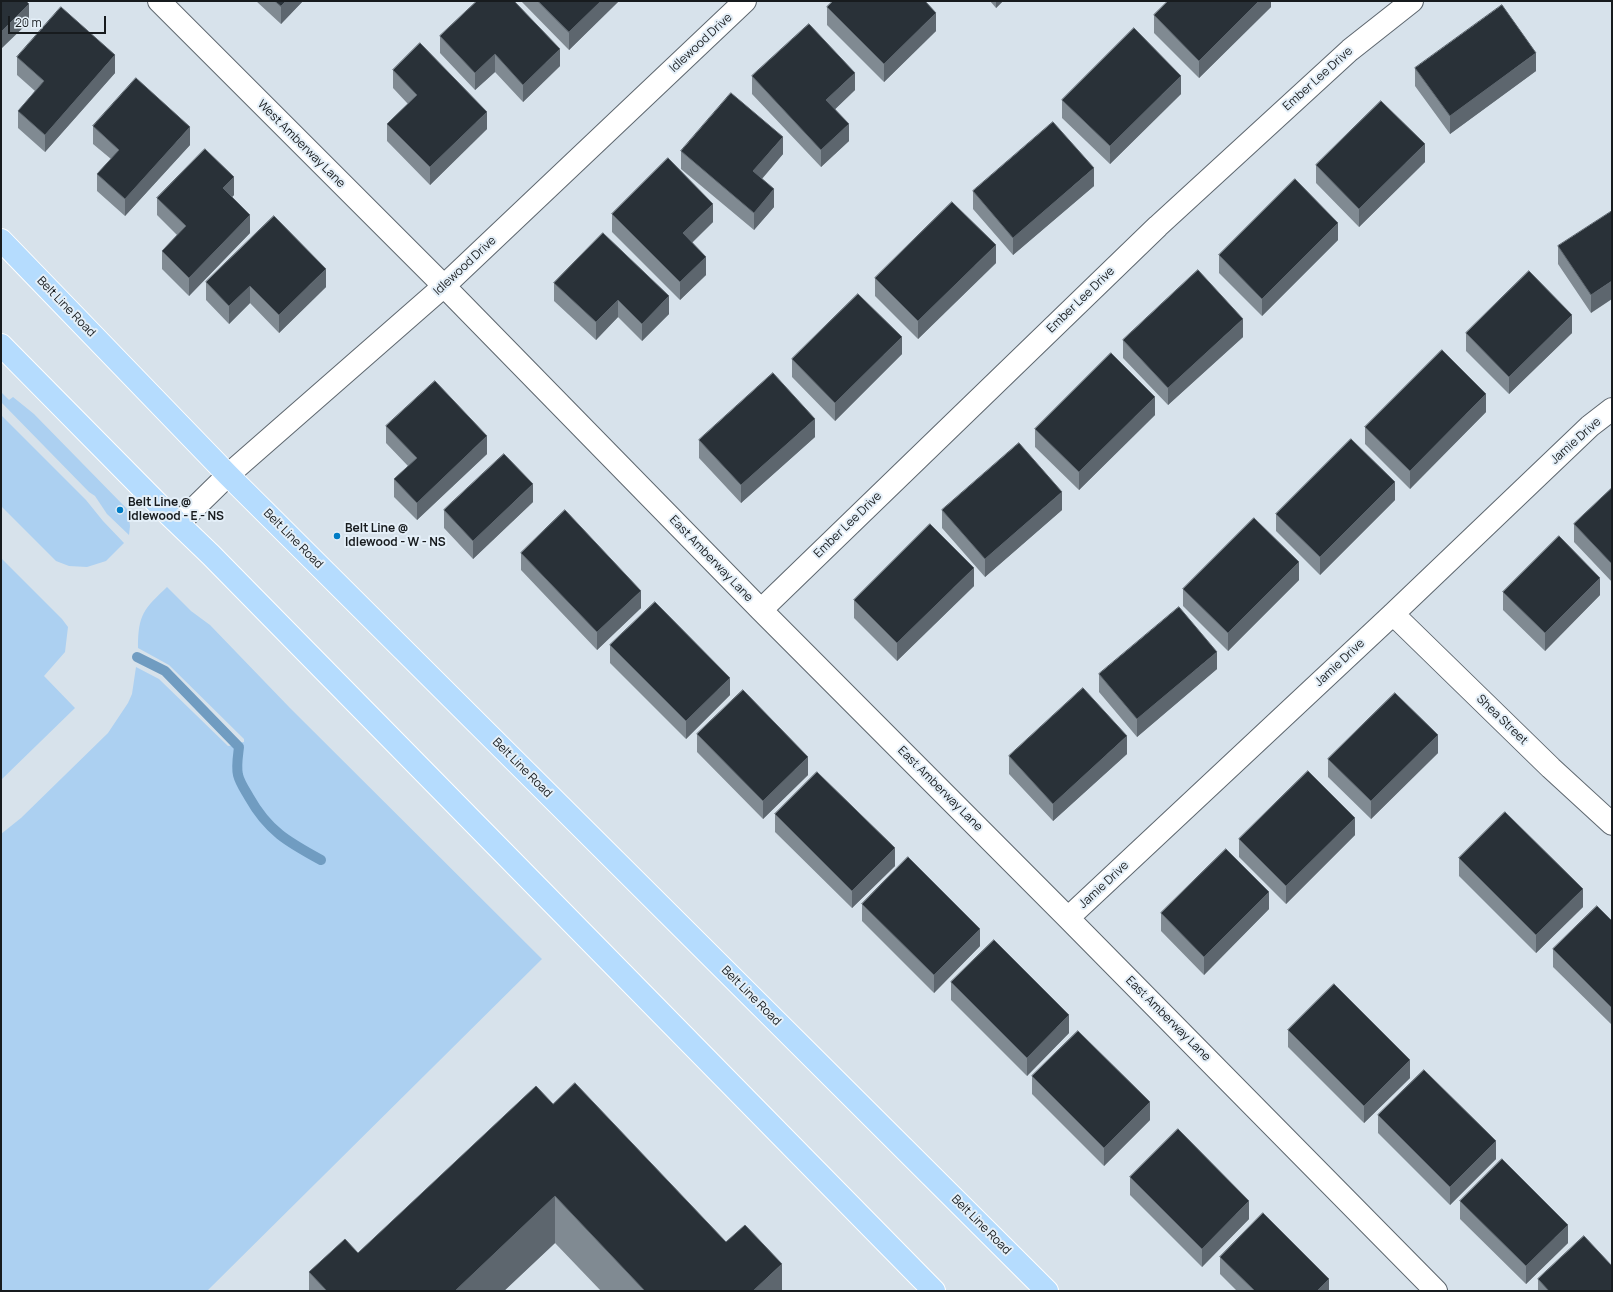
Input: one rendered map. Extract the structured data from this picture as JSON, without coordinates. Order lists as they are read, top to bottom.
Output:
{
  "streets": {
    "main road": ["Belt Line Road"],
    "street": [
      "Idlewood Drive",
      "Ember Lee Drive",
      "West Amberway Lane",
      "Jamie Drive",
      "East Amberway Lane",
      "Shea Street"
    ]
  },
  "crossings": [
    ["Idlewood Drive", "West Amberway Lane"],
    ["Idlewood Drive", "Belt Line Road"],
    ["Idlewood Drive", "East Amberway Lane"],
    ["Ember Lee Drive", "East Amberway Lane"],
    ["West Amberway Lane", "East Amberway Lane"],
    ["Jamie Drive", "East Amberway Lane"],
    ["Jamie Drive", "Shea Street"]
  ],
  "places": ["Belt Line @ Idlewood - E - NS", "Belt Line @ Idlewood - W - NS"],
  "scale_bar": "20 m"
}
